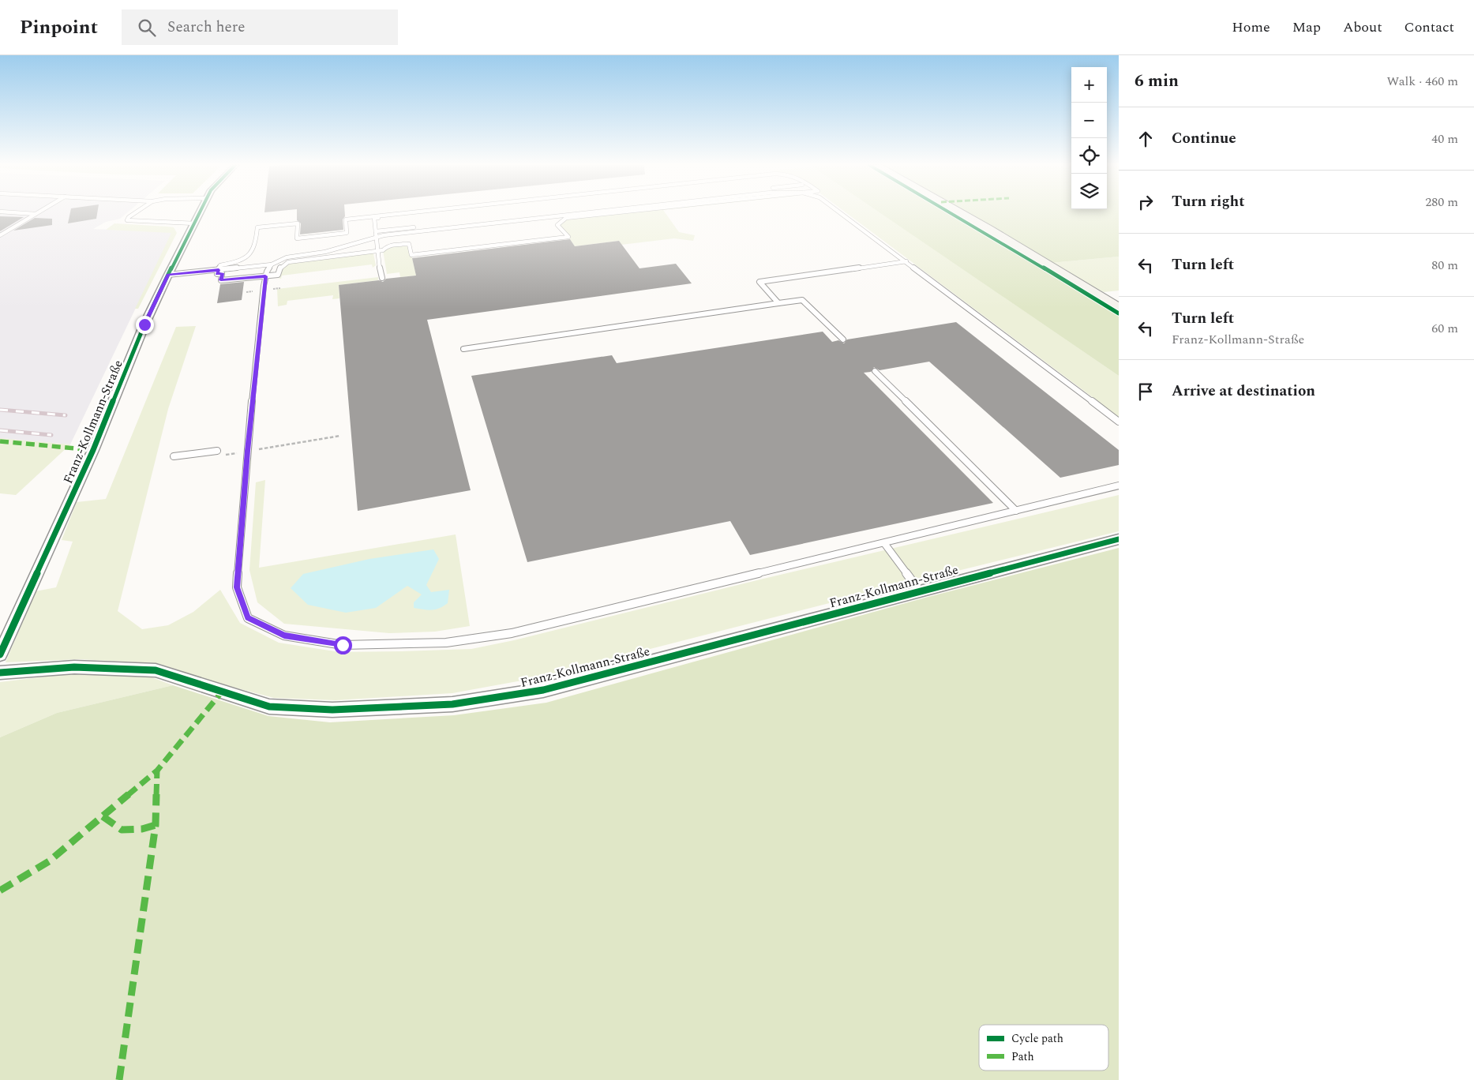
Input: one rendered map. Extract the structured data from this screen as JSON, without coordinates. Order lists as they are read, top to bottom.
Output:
{
  "streets": {
    "street": ["Franz-Kollmann-Straße"]
  },
  "legend": ["Cycle path", "Path"],
  "page": {
    "header": "Pinpoint",
    "search": "Search here",
    "nav": [
      "Home",
      "Map",
      "About",
      "Contact"
    ],
    "heading": ["6 min", "Walk · 460 m"],
    "map_buttons": ["+", "−"],
    "list": [
      ["Continue", "40 m"],
      ["Turn right", "280 m"],
      ["Turn left", "80 m"],
      ["Turn left", "Franz-Kollmann-Straße", "60 m"],
      "Arrive at destination"
    ]
  }
}
